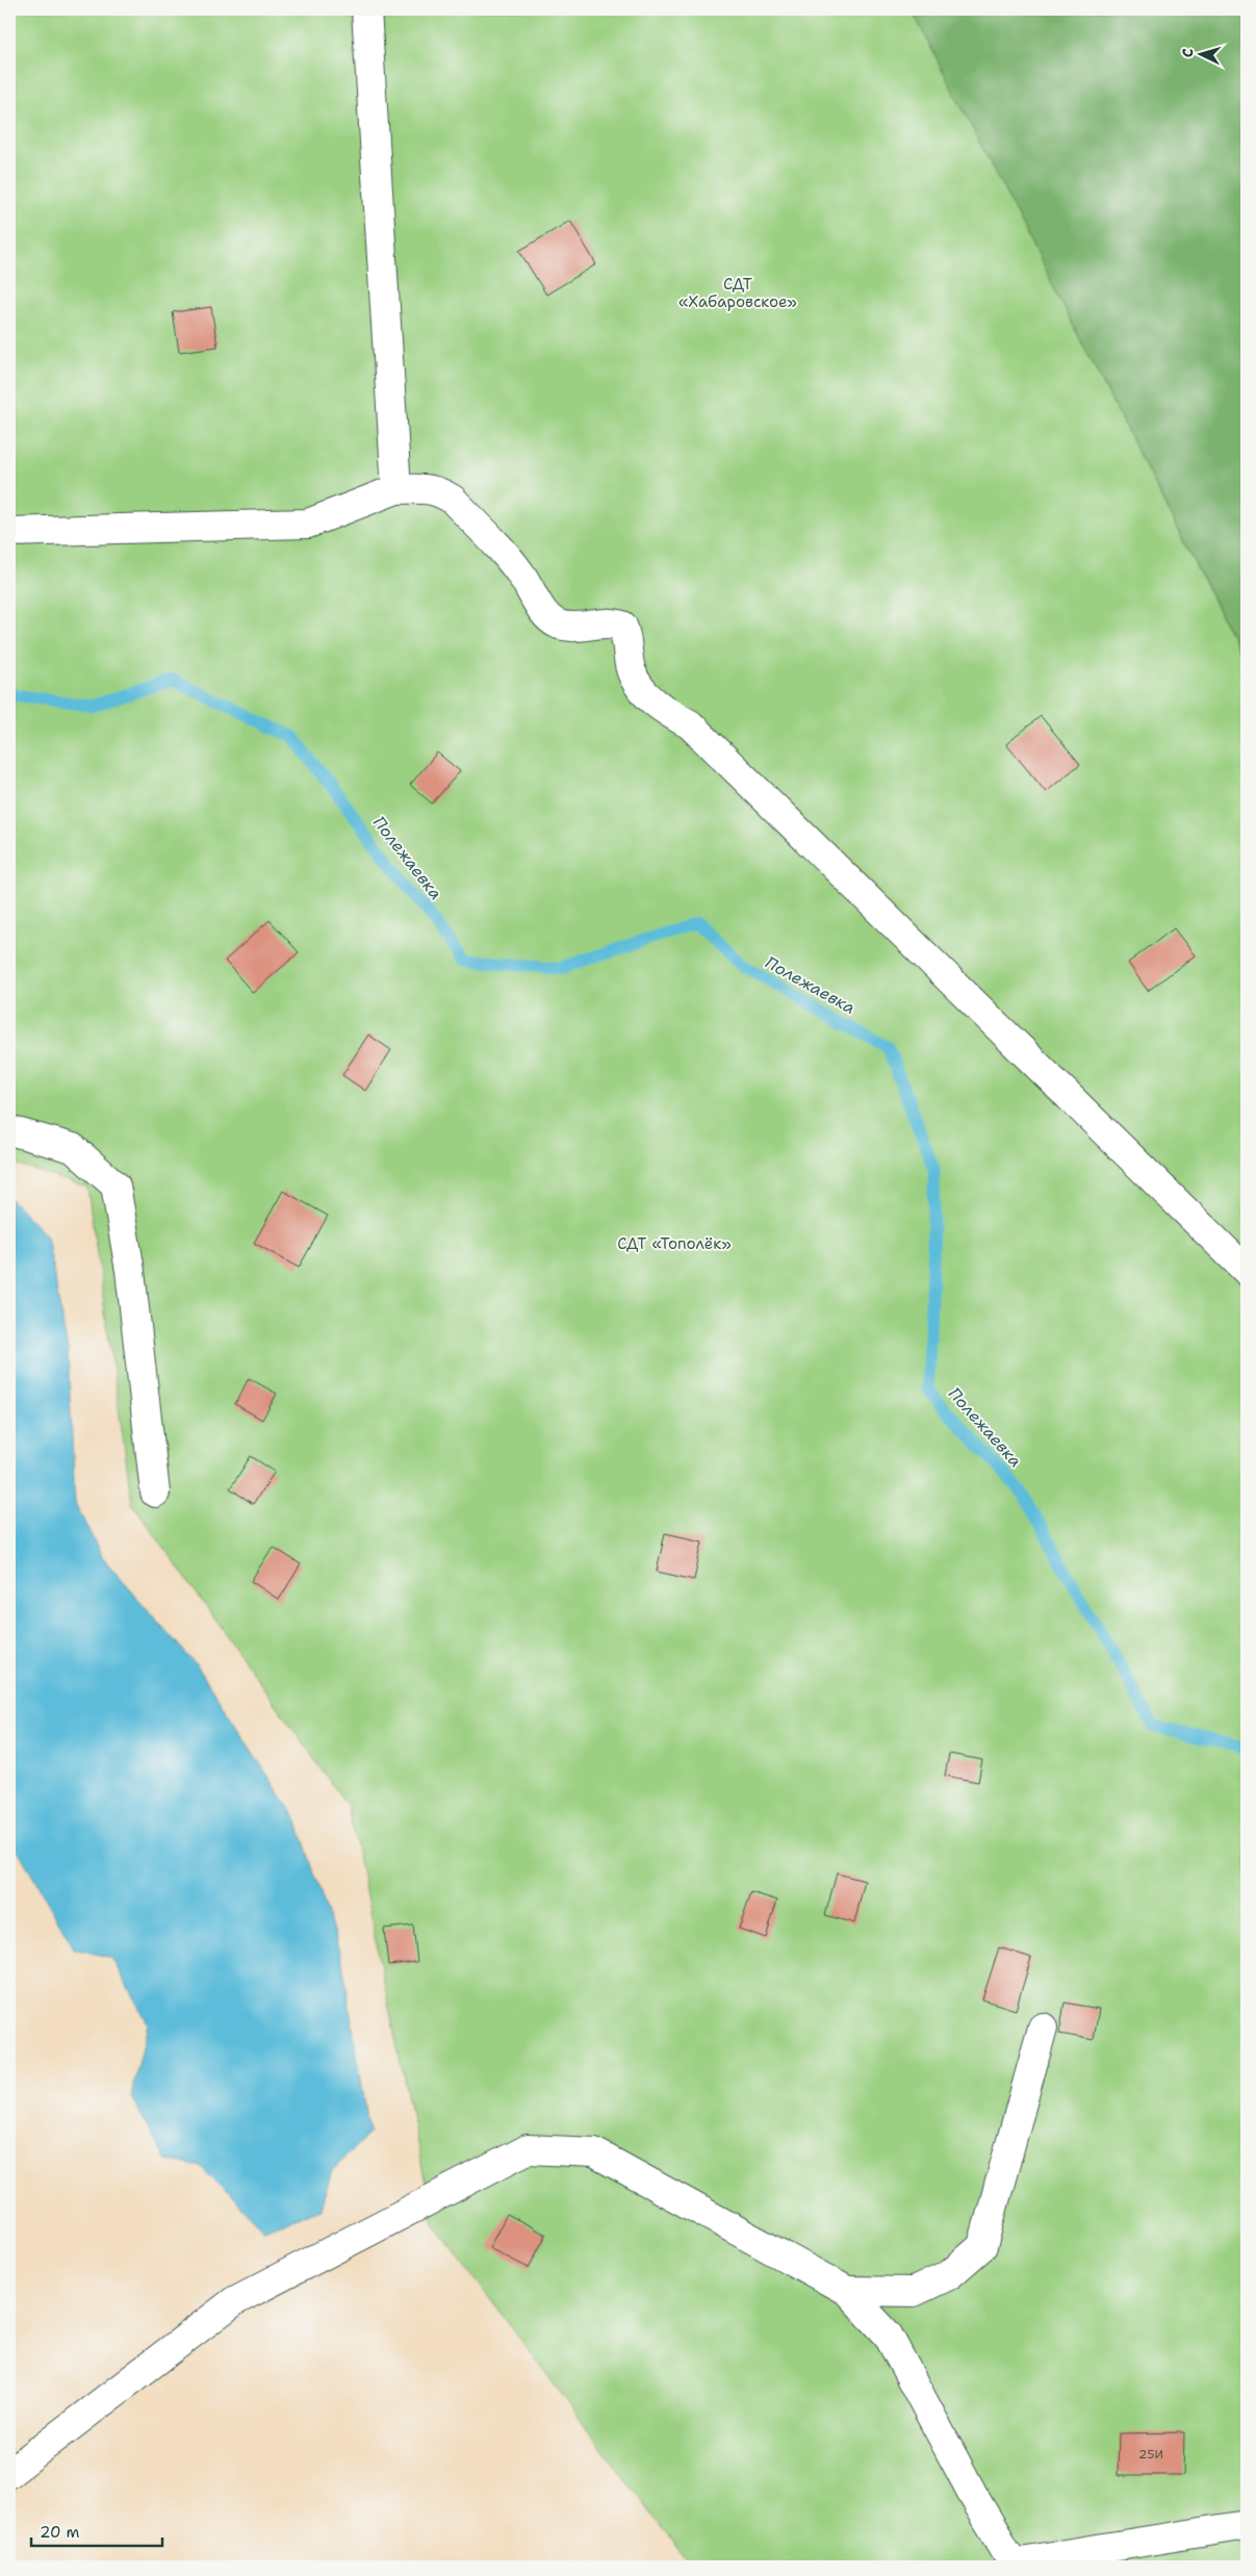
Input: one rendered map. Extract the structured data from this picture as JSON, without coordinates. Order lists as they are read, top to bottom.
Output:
{
  "water": ["Полежаевка"],
  "parks": ["СДТ «Хабаровское»", "СДТ «Тополёк»"],
  "house_numbers": ["25И"],
  "scale_bar": "20 m",
  "north": "left"
}
